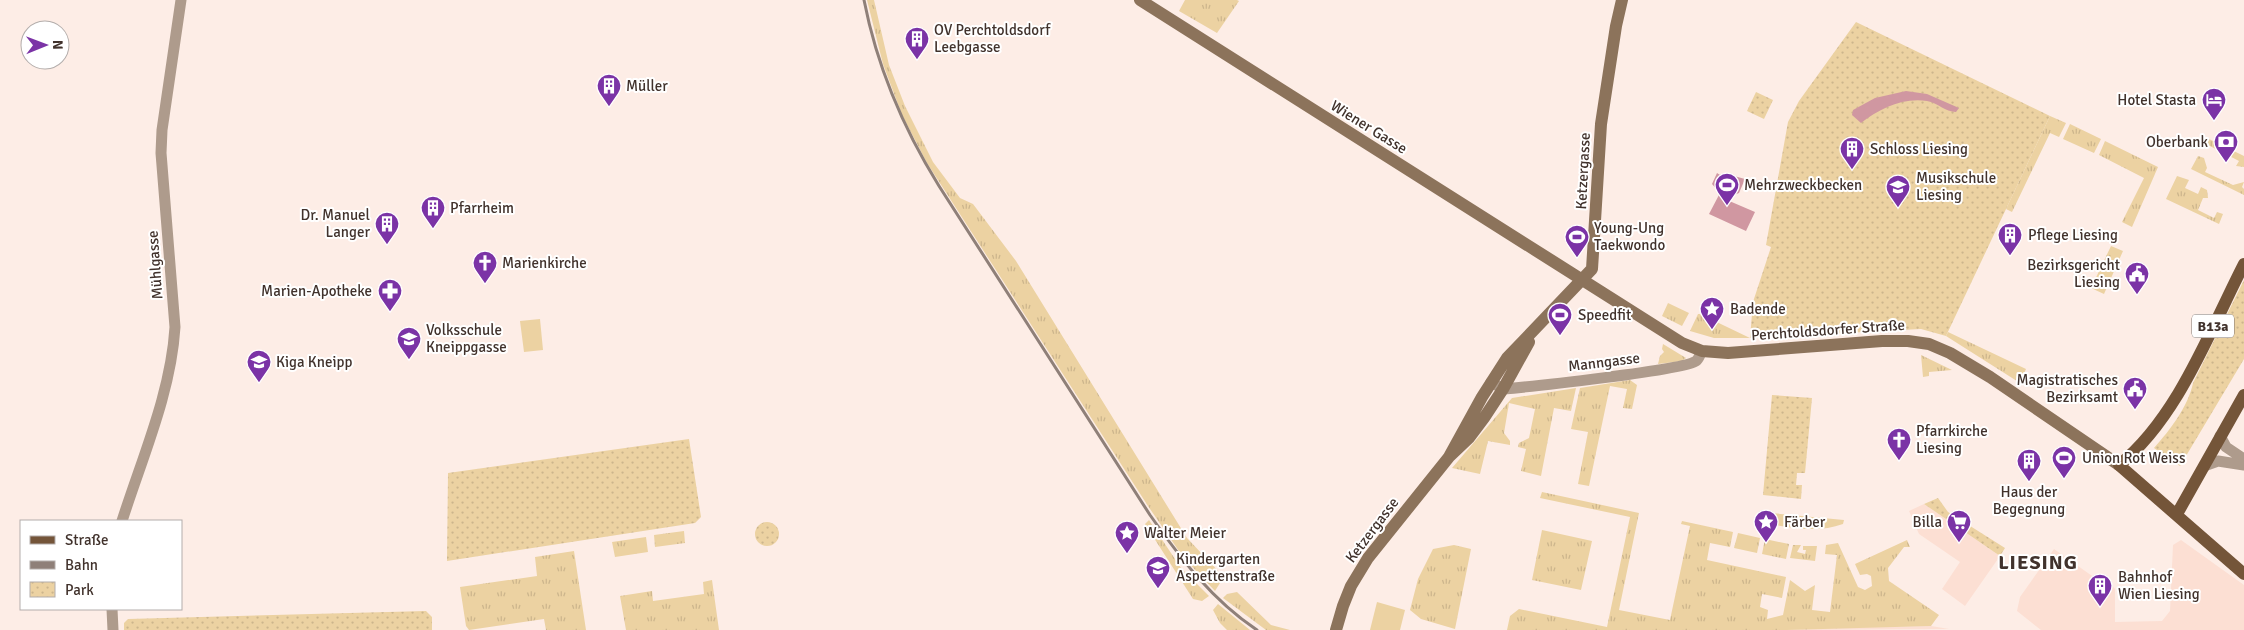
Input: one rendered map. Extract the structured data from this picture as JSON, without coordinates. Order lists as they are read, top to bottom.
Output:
{
  "streets": {
    "main road": [
      "Wiener Gasse",
      "Ketzergasse",
      "B13a",
      "Perchtoldsdorfer Straße"
    ],
    "street": ["Mühlgasse", "Manngasse"]
  },
  "crossings": [
    ["Wiener Gasse", "Ketzergasse"],
    ["Wiener Gasse", "Perchtoldsdorfer Straße"],
    ["Ketzergasse", "Perchtoldsdorfer Straße"],
    ["Ketzergasse", "Manngasse"],
    ["B13a", "Perchtoldsdorfer Straße"],
    ["Perchtoldsdorfer Straße", "Manngasse"]
  ],
  "districts": ["LIESING"],
  "places": {
    "building": [
      "OV Perchtoldsdorf Leebgasse",
      "Müller",
      "Schloss Liesing",
      "Pfarrheim",
      "Dr. Manuel Langer",
      "Pflege Liesing",
      "Haus der Begegnung",
      "Bahnhof Wien Liesing"
    ],
    "hotel": ["Hotel Stasta"],
    "bank": ["Oberbank"],
    "sports": [
      "Mehrzweckbecken",
      "Young-Ung Taekwondo",
      "Speedfit",
      "Union Rot Weiss"
    ],
    "school or university": [
      "Musikschule Liesing",
      "Volksschule Kneippgasse",
      "Kiga Kneipp",
      "Kindergarten Aspettenstraße"
    ],
    "church": ["Marienkirche", "Pfarrkirche Liesing"],
    "public building": ["Bezirksgericht Liesing", "Magistratisches Bezirksamt"],
    "pharmacy": ["Marien-Apotheke"],
    "place": ["Badende", "Färber", "Walter Meier"],
    "supermarket": ["Billa"]
  },
  "legend": ["Straße", "Bahn", "Park"],
  "north": "right"
}
